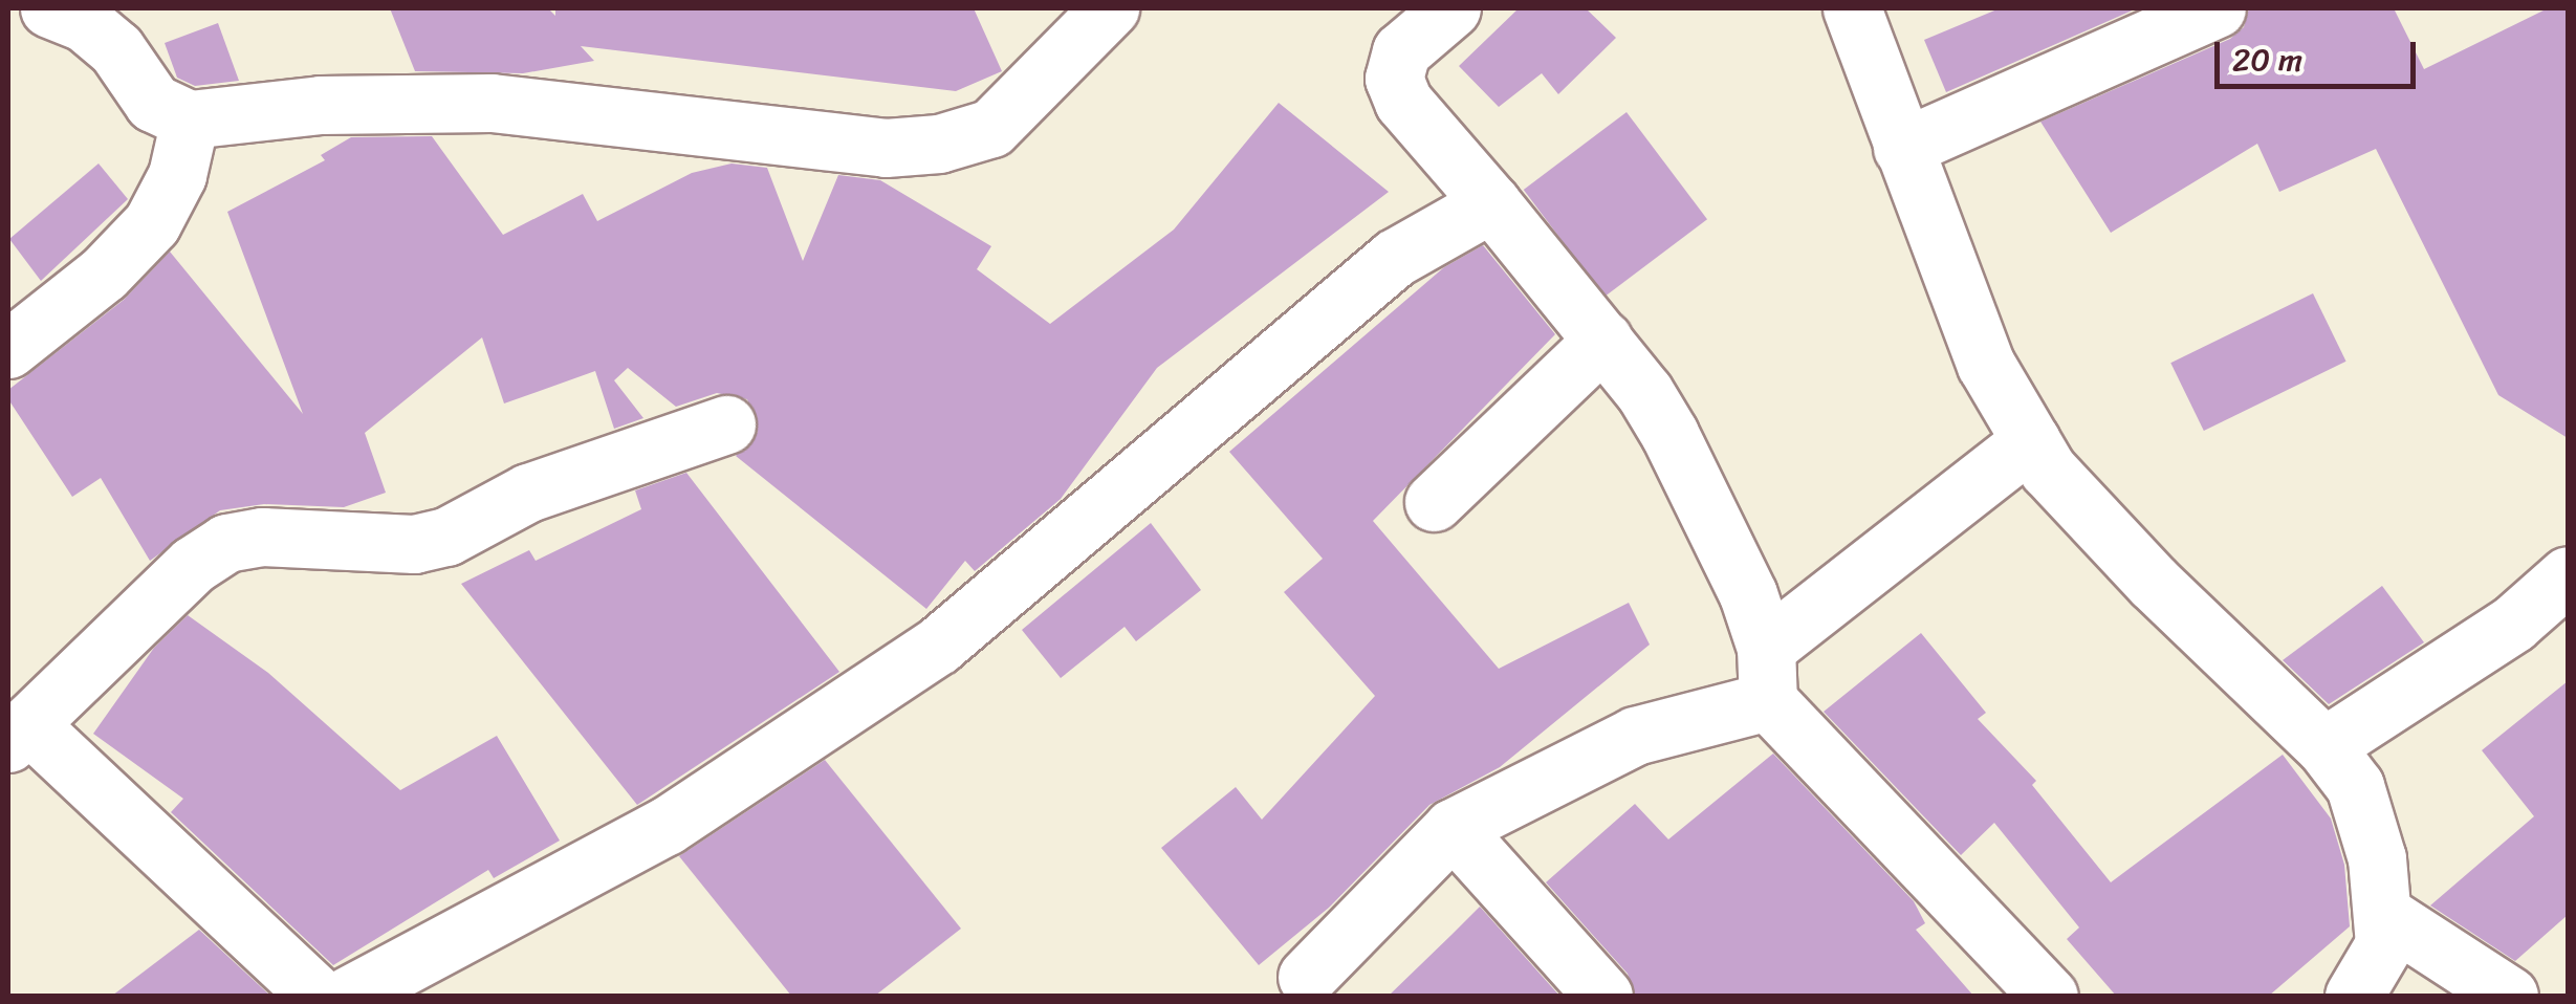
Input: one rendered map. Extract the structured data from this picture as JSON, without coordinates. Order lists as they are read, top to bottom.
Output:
{
  "scale_bar": "20 m"
}
